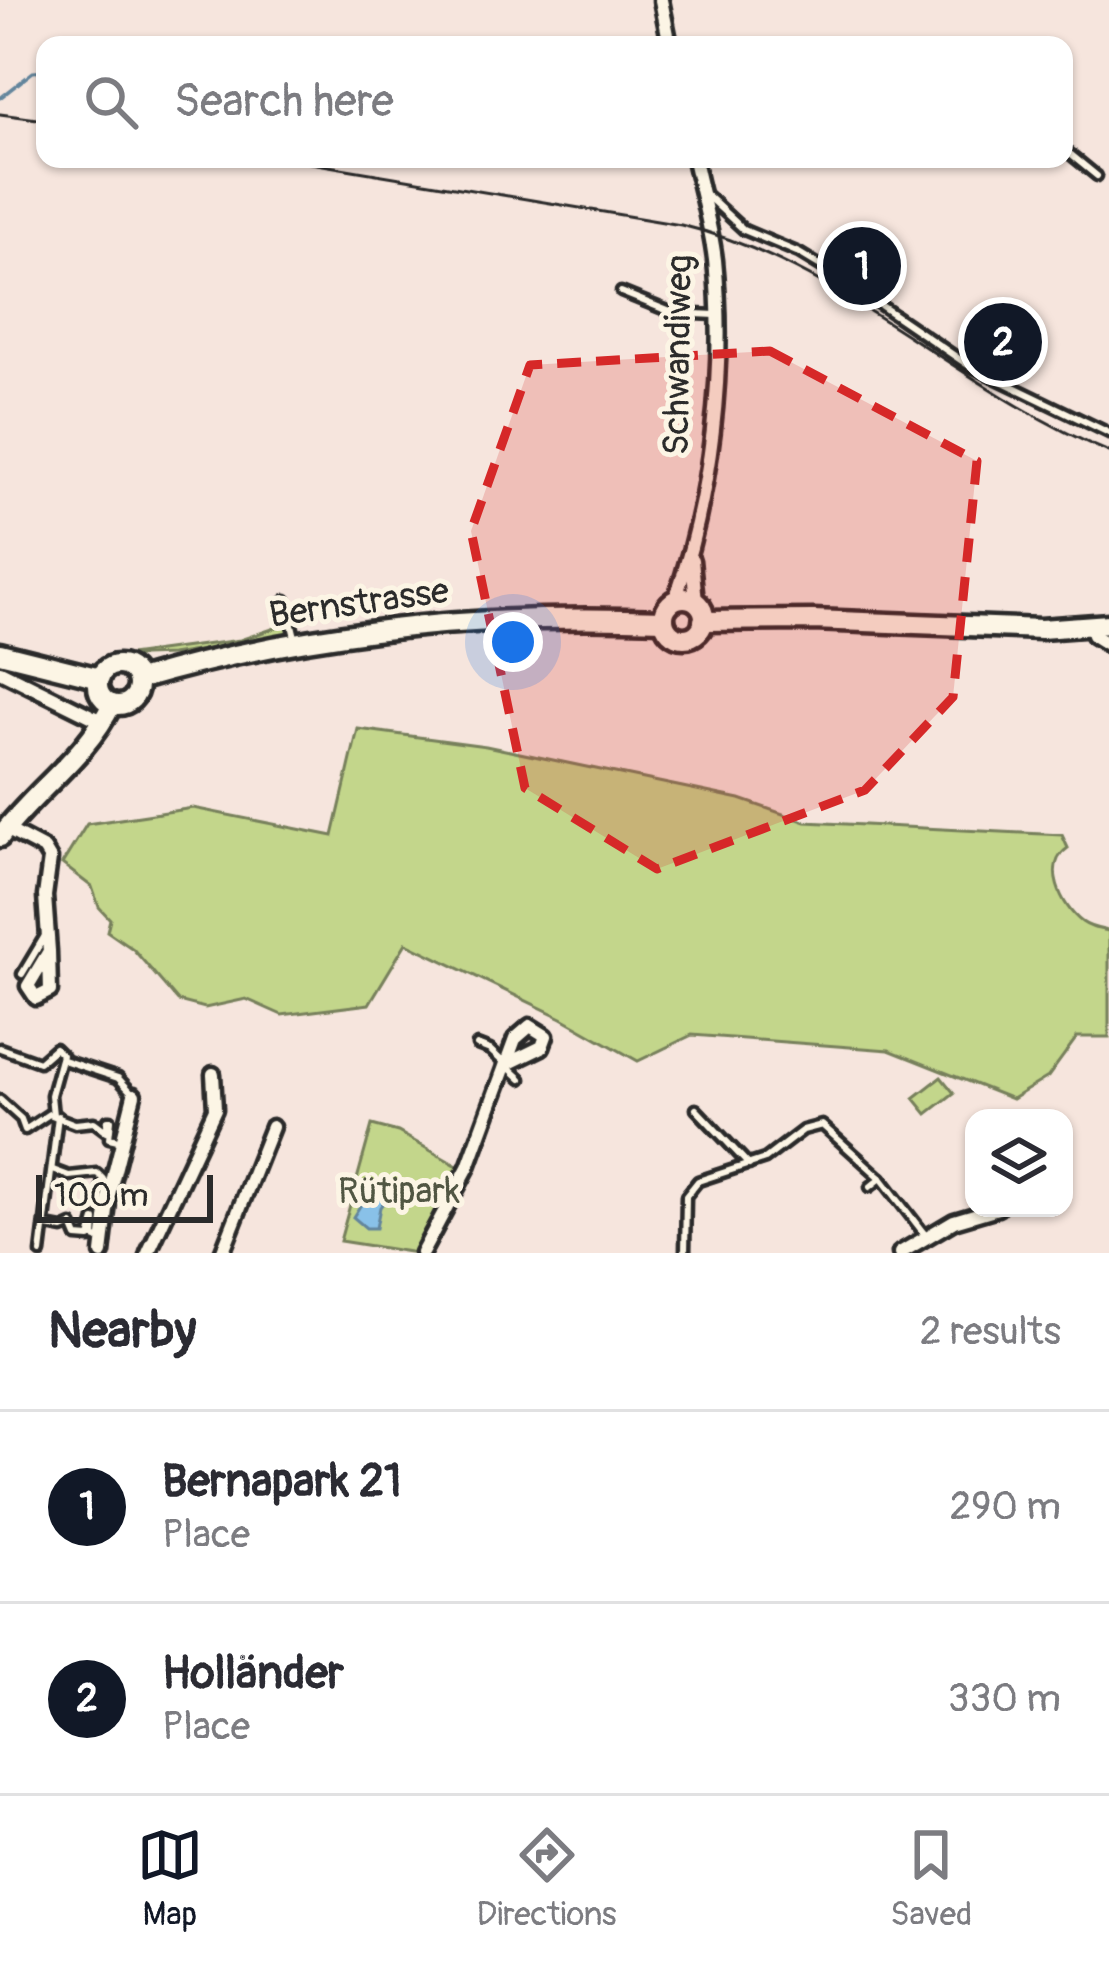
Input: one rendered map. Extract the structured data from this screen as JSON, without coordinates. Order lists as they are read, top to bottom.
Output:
{
  "streets": {
    "main road": ["Bernstrasse"],
    "street": ["Schwandiweg"]
  },
  "crossings": [
    ["Schwandiweg", "Bernstrasse"]
  ],
  "parks": ["Rütipark"],
  "scale_bar": "100 m",
  "page": {
    "search": "Search here",
    "pins": ["1", "2"],
    "scale": "100 m",
    "heading": ["Nearby", "2 results"],
    "list": [
      {
        "mark": "1",
        "name": "Bernapark 21",
        "note": "Place",
        "value": "290 m"
      },
      {
        "mark": "2",
        "name": "Holländer",
        "note": "Place",
        "value": "330 m"
      }
    ],
    "nav": ["Map", "Directions", "Saved"]
  }
}
